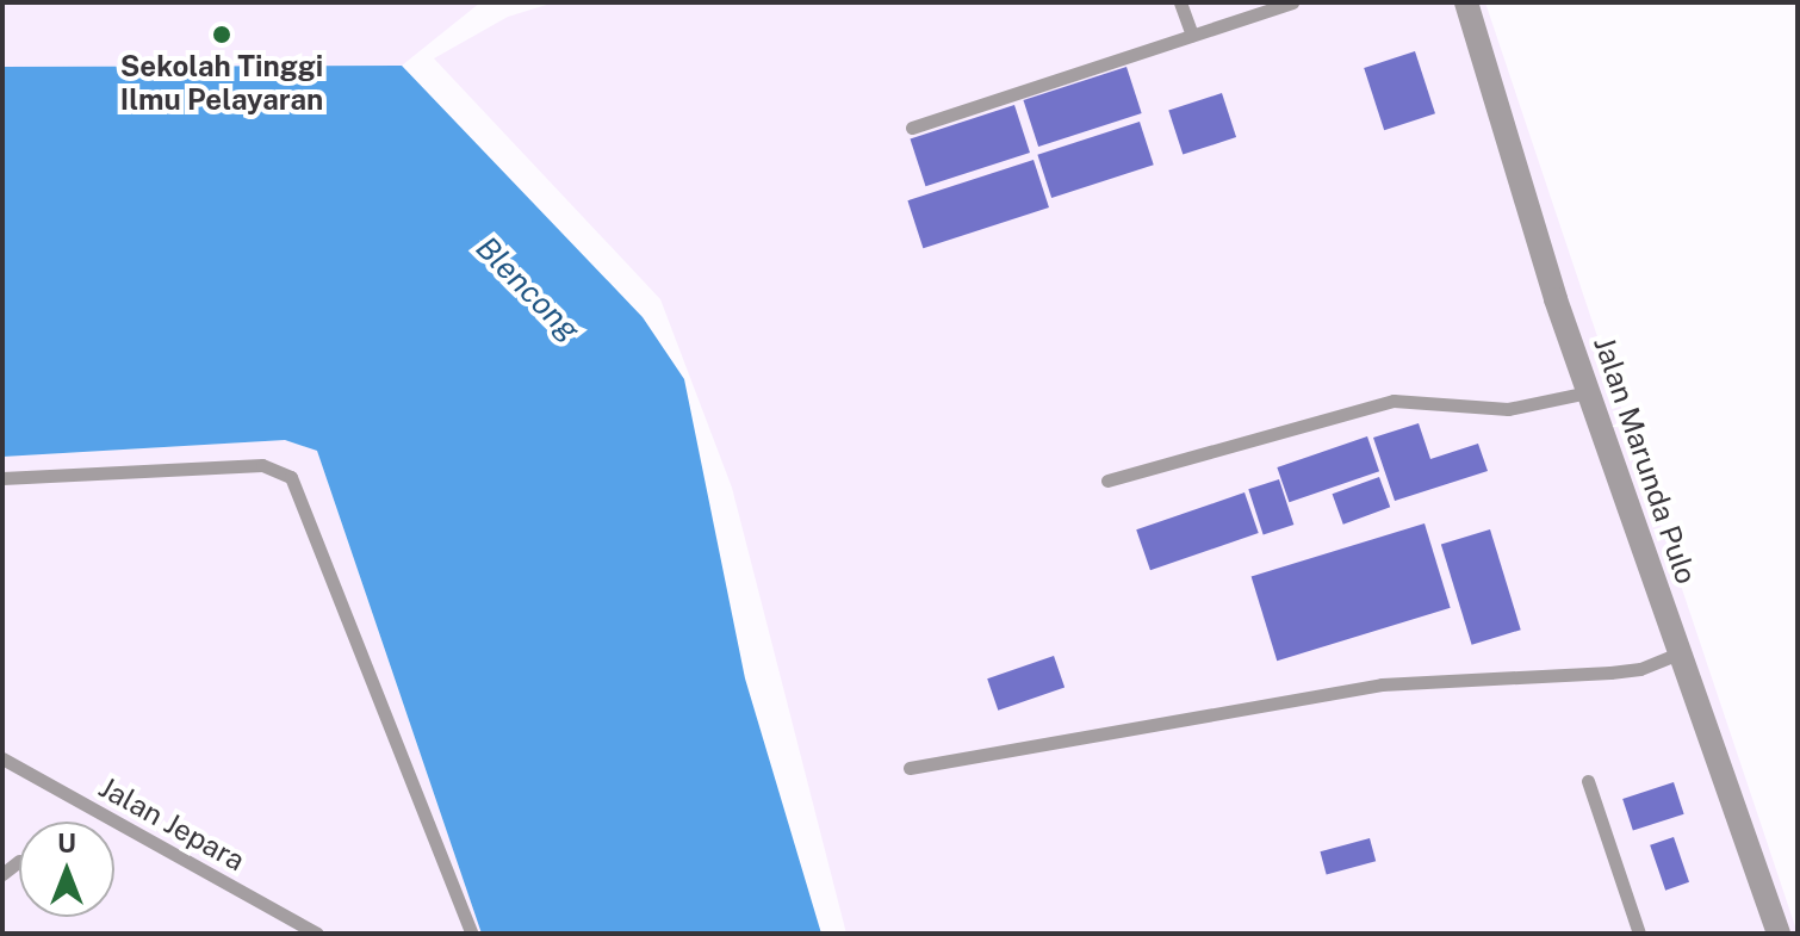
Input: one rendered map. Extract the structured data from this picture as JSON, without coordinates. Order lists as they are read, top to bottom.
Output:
{
  "streets": {
    "street": ["Jalan Marunda Pulo"],
    "lane": ["Jalan Jepara"]
  },
  "water": ["Blencong"],
  "places": ["Sekolah Tinggi Ilmu Pelayaran"],
  "north": "top"
}
